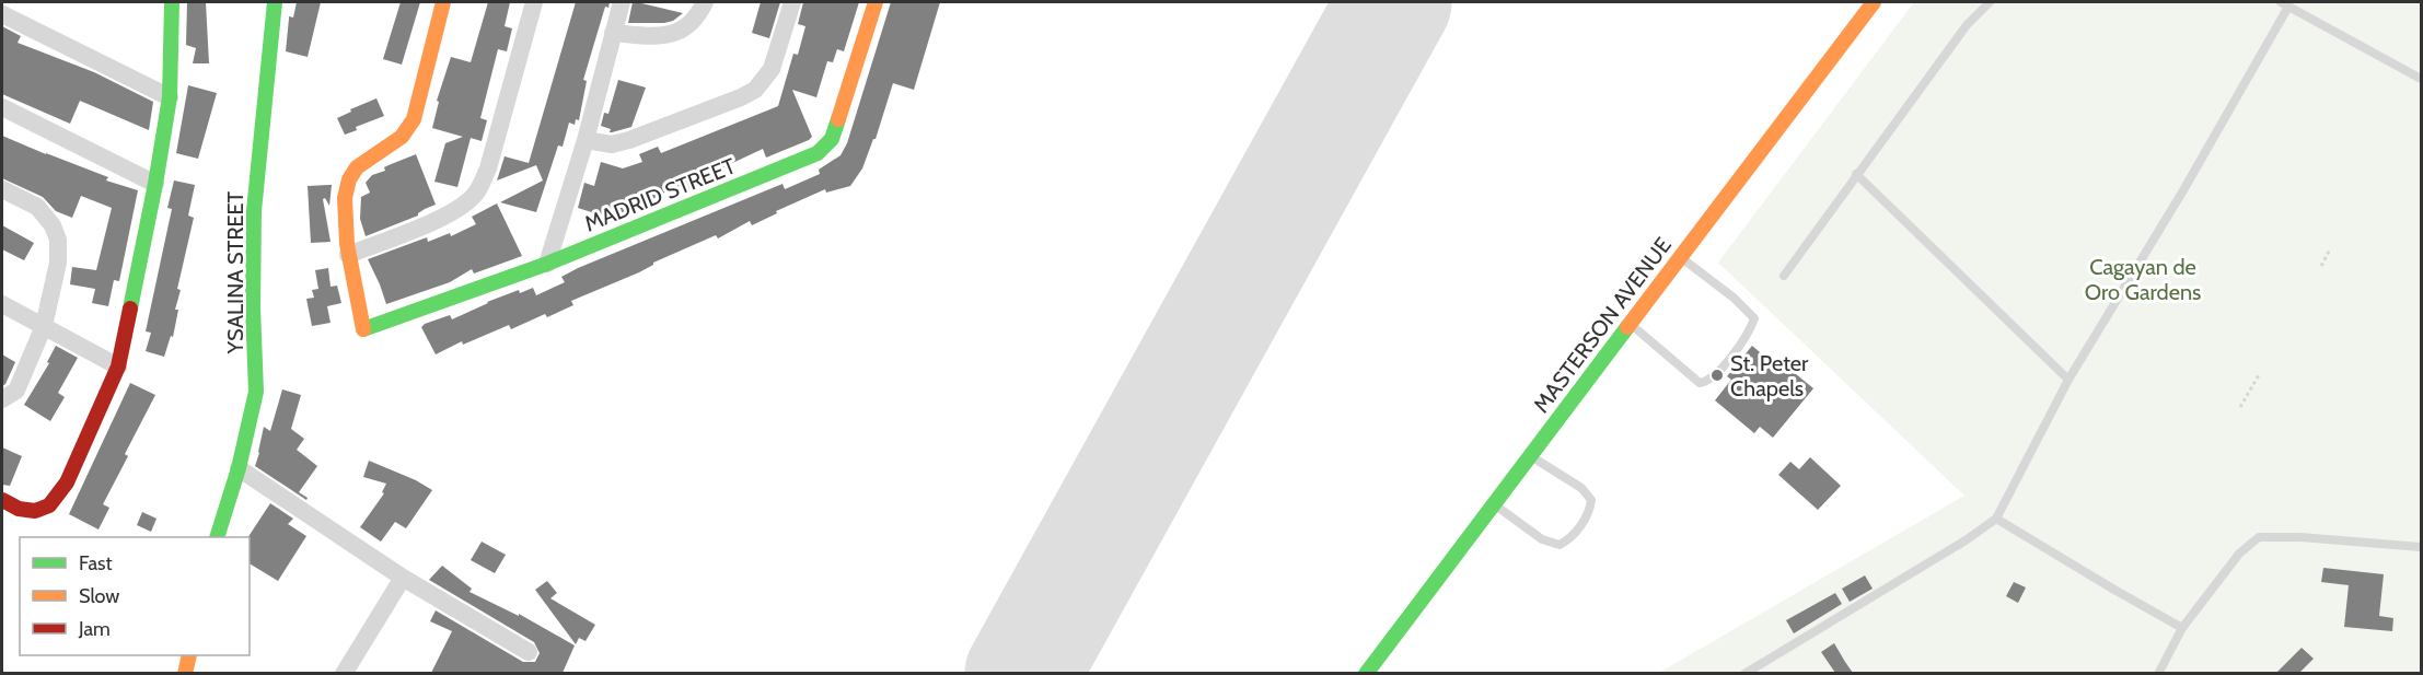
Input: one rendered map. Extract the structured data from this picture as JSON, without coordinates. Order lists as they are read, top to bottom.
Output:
{
  "streets": {
    "street": ["MADRID STREET", "YSALINA STREET", "MASTERSON AVENUE"]
  },
  "parks": ["Cagayan de Oro Gardens"],
  "places": ["St. Peter Chapels"],
  "legend": ["Fast", "Slow", "Jam"]
}
